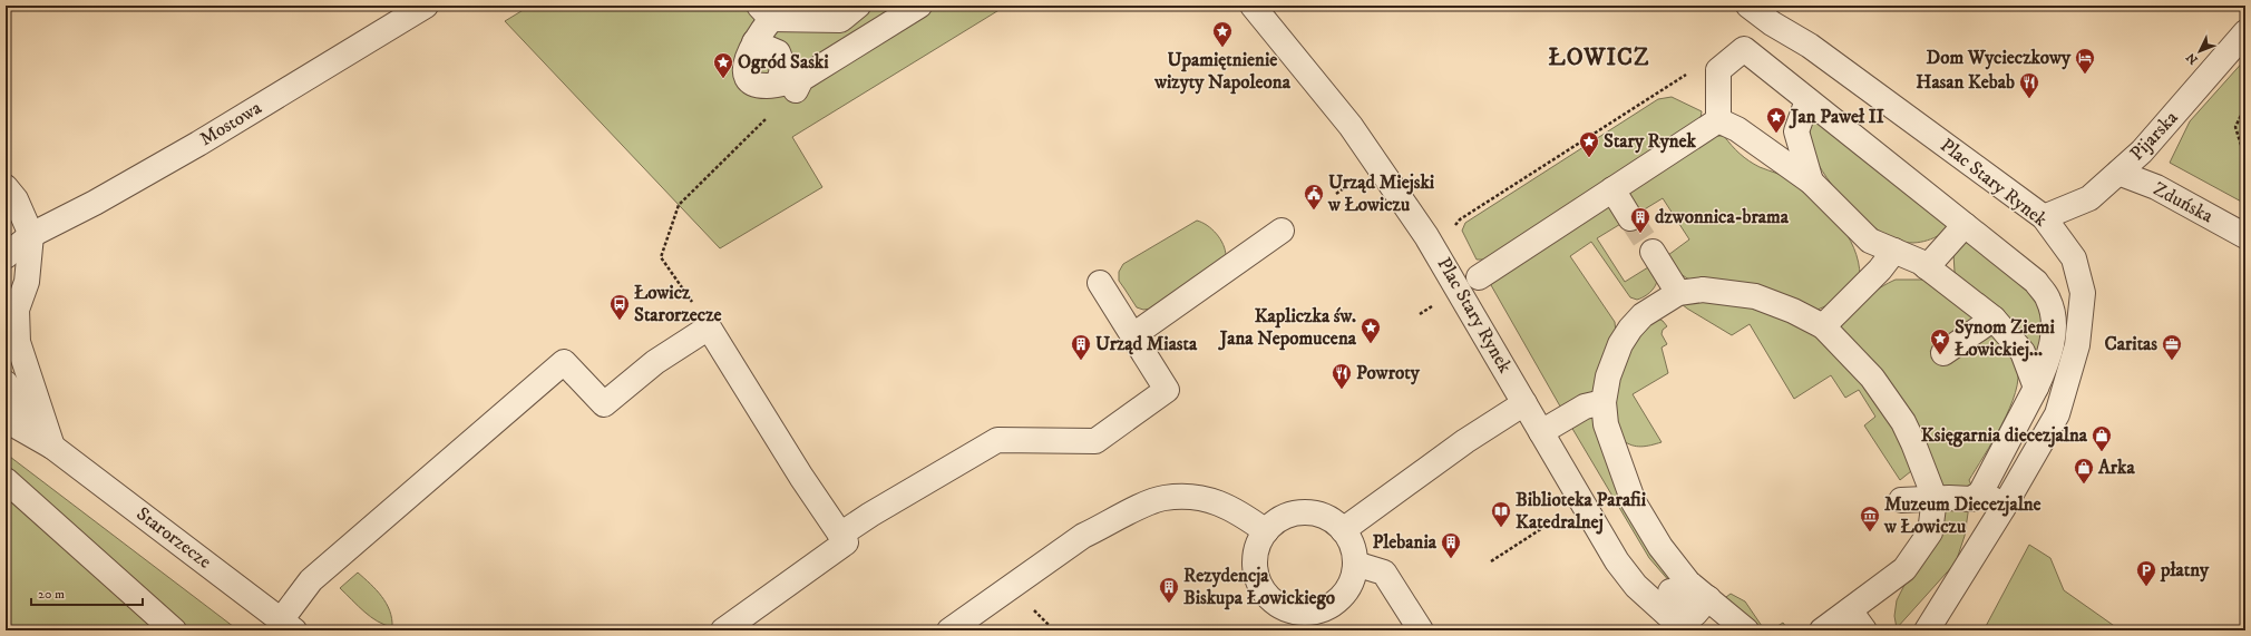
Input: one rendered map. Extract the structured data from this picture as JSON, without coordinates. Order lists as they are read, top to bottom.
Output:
{
  "streets": {
    "street": [
      "Mostowa",
      "Pijarska",
      "Plac Stary Rynek",
      "Zduńska",
      "Starorzecze"
    ]
  },
  "crossings": [
    ["Pijarska", "Plac Stary Rynek"],
    ["Pijarska", "Zduńska"]
  ],
  "districts": ["ŁOWICZ"],
  "places": {
    "place": [
      "Upamiętnienie wizyty Napoleona",
      "Ogród Saski",
      "Jan Paweł II",
      "Stary Rynek",
      "Kapliczka św. Jana Nepomucena",
      "Synom Ziemi Łowickiej..."
    ],
    "hotel": ["Dom Wycieczkowy"],
    "restaurant": ["Hasan Kebab", "Powroty"],
    "public building": ["Urząd Miejski w Łowiczu"],
    "building": [
      "dzwonnica-brama",
      "Urząd Miasta",
      "Plebania",
      "Rezydencja Biskupa Łowickiego"
    ],
    "bus stop": ["Łowicz Starorzecze"],
    "office": ["Caritas"],
    "shop": ["Księgarnia diecezjalna", "Arka"],
    "library": ["Biblioteka Parafii Katedralnej"],
    "museum": ["Muzeum Diecezjalne w Łowiczu"],
    "parking": ["płatny"]
  },
  "scale_bar": "20 m",
  "north": "bottom left"
}
